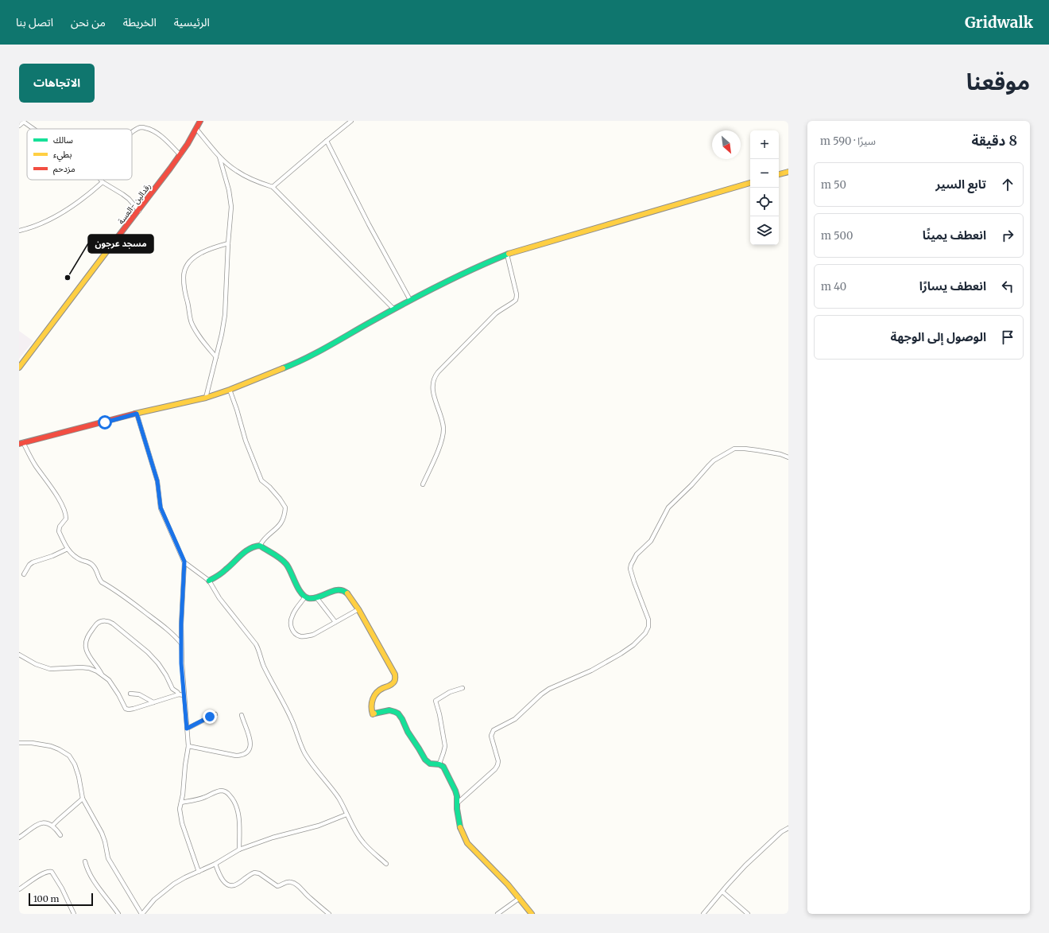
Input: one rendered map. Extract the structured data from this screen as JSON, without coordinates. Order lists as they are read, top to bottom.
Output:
{
  "streets": {
    "street": ["رقدالين -العسة"]
  },
  "places": ["مسجد عرجون"],
  "legend": ["سالك", "بطيء", "مزدحم"],
  "scale_bar": "100 m",
  "north": "bottom right",
  "page": {
    "header": "Gridwalk",
    "nav": [
      "الرئيسية",
      "الخريطة",
      "من نحن",
      "اتصل بنا"
    ],
    "title": "موقعنا",
    "buttons": "الاتجاهات",
    "heading": ["8 دقيقة", "سيرًا · 590 m"],
    "map_buttons": ["+", "−"],
    "list": [
      ["تابع السير", "50 m"],
      ["انعطف يمينًا", "500 m"],
      ["انعطف يسارًا", "40 m"],
      "الوصول إلى الوجهة"
    ],
    "scale": "100 m"
  }
}
